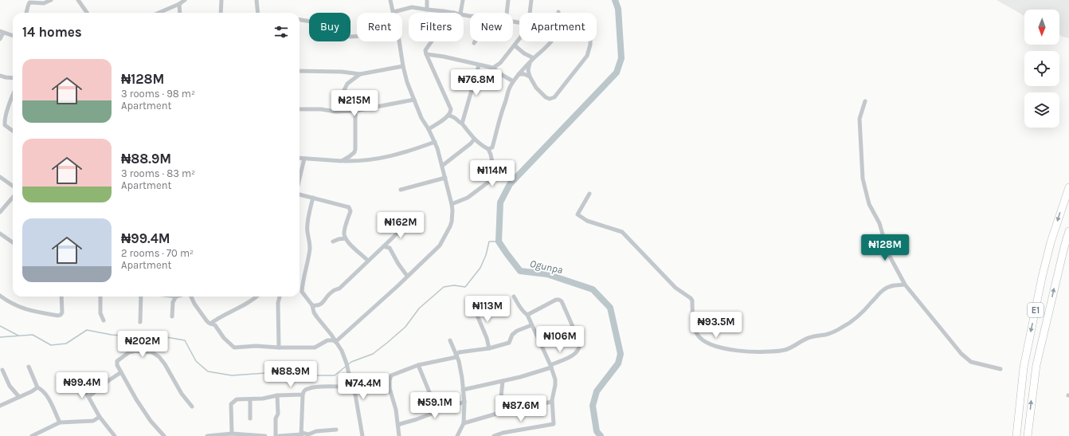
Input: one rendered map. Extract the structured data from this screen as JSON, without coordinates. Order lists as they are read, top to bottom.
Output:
{
  "streets": {
    "highway": ["E1"]
  },
  "water": ["Ogunpa"],
  "north": "bottom",
  "page": {
    "chip": [
      "Buy",
      "Rent",
      "Filters",
      "New",
      "Apartment"
    ],
    "heading": "14 homes",
    "list": [
      {
        "name": "₦128M",
        "note": "3 rooms · 98 m² · Apartment"
      },
      {
        "name": "₦88.9M",
        "note": "3 rooms · 83 m² · Apartment"
      },
      {
        "name": "₦99.4M",
        "note": "2 rooms · 70 m² · Apartment"
      }
    ],
    "price": [
      "₦76.8M",
      "₦215M",
      "₦114M",
      "₦162M",
      "₦128M",
      "₦113M",
      "₦93.5M",
      "₦106M",
      "₦202M",
      "₦88.9M",
      "₦99.4M",
      "₦74.4M",
      "₦59.1M",
      "₦87.6M"
    ]
  }
}
